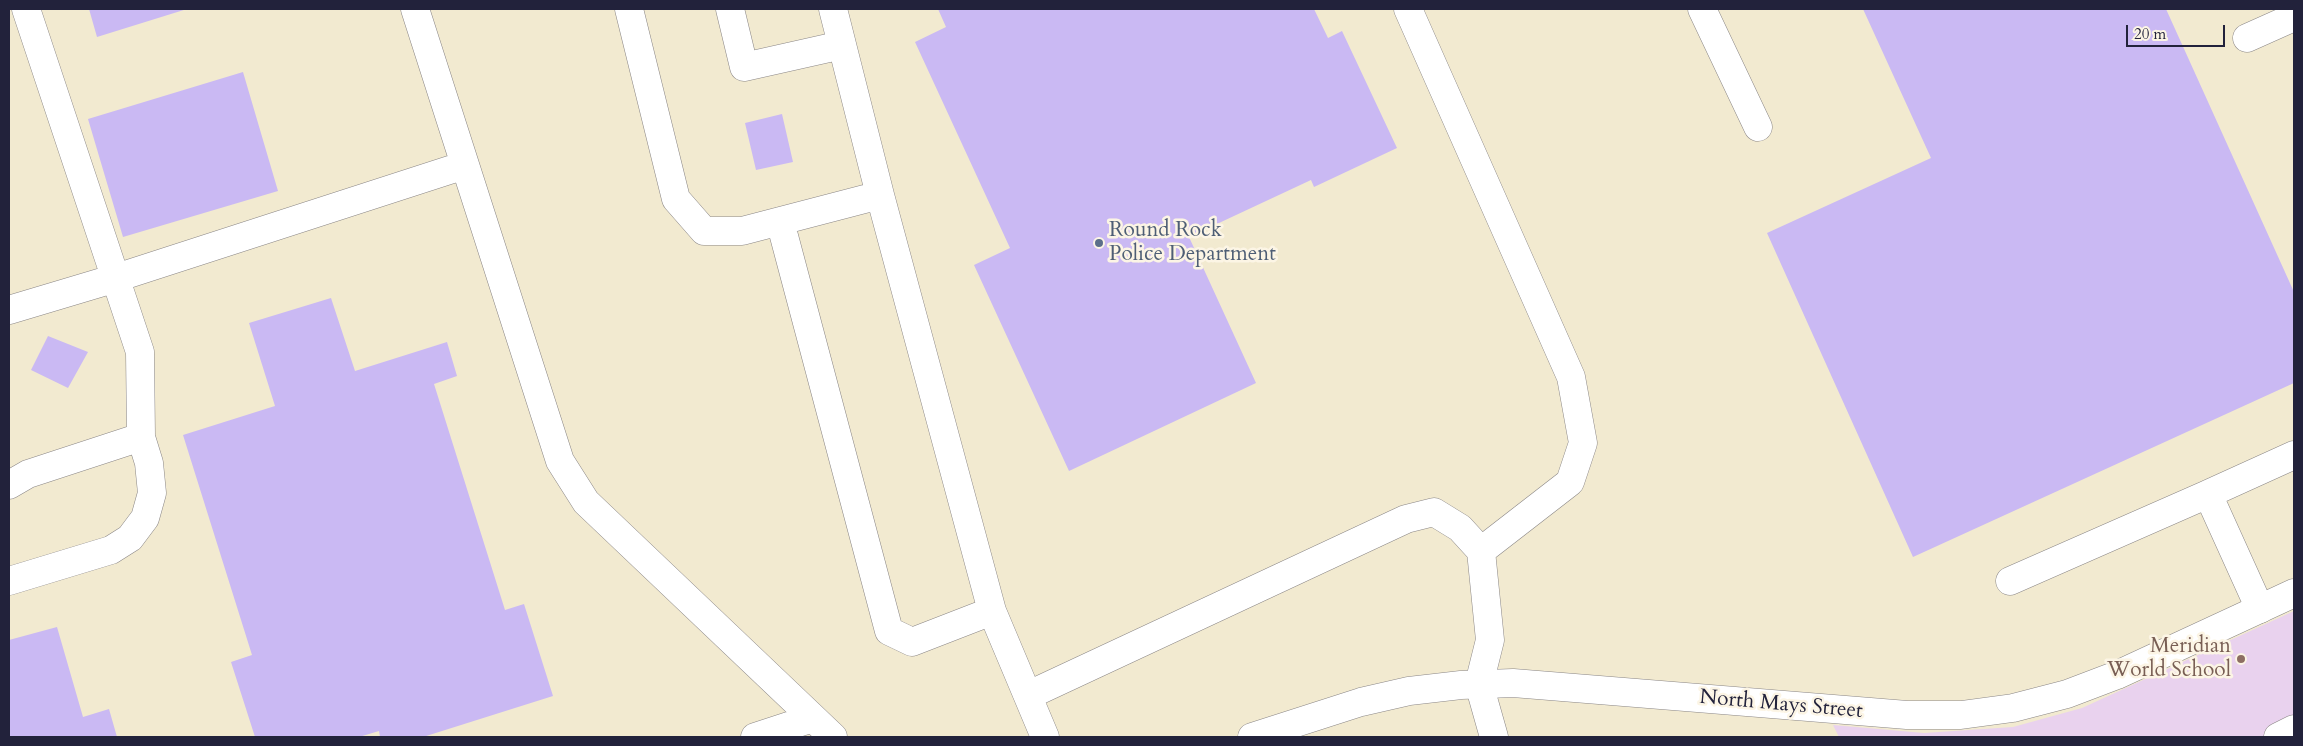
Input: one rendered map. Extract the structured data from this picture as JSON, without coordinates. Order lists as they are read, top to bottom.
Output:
{
  "streets": {
    "main road": ["North Mays Street"]
  },
  "places": ["Round Rock Police Department", "Meridian World School"],
  "scale_bar": "20 m"
}
